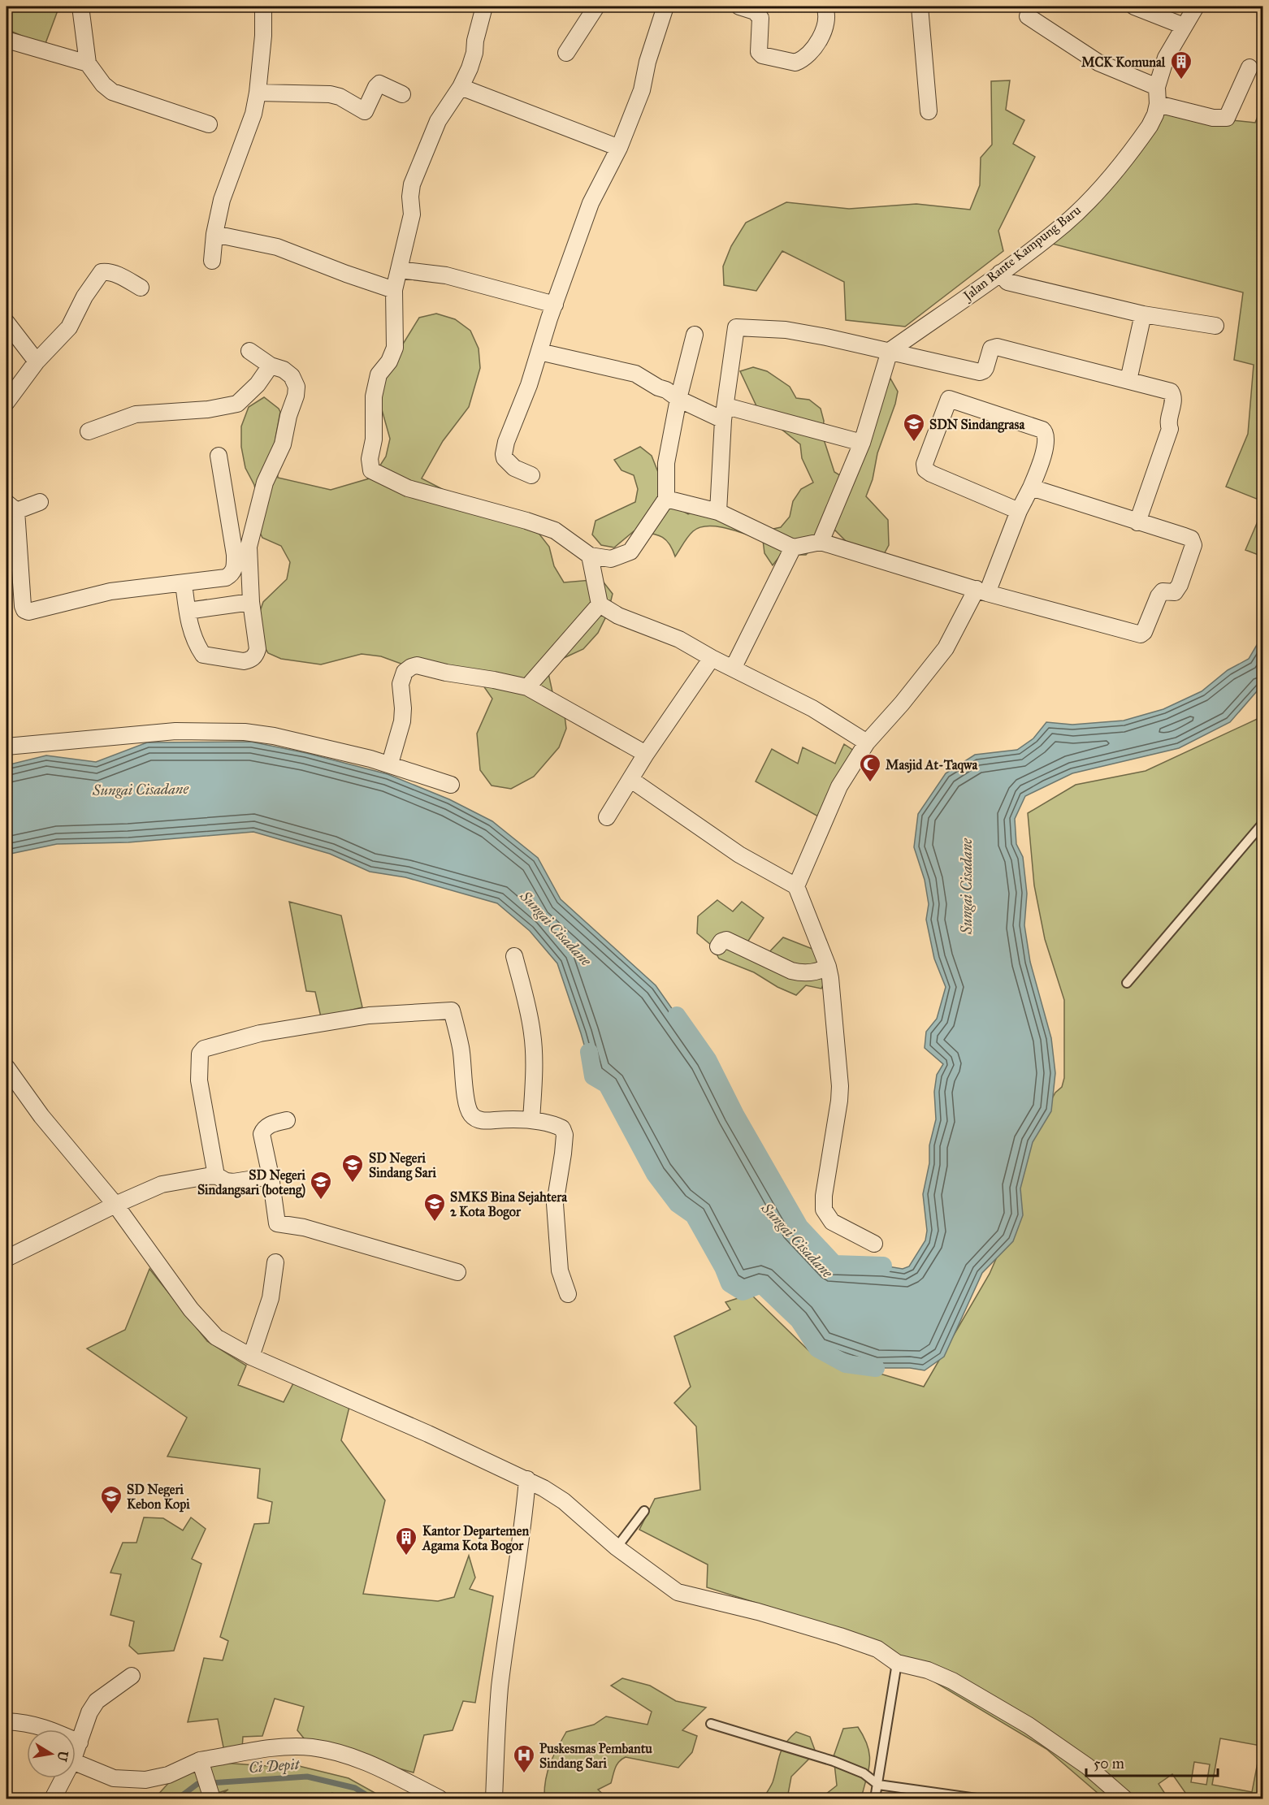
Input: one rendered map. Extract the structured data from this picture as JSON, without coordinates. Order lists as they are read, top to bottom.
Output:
{
  "streets": {
    "street": ["Jalan Rante Kampung Baru"]
  },
  "water": ["Sungai Cisadane", "Ci Depit"],
  "places": {
    "building": ["MCK Komunal", "Kantor Departemen Agama Kota Bogor"],
    "school or university": [
      "SDN Sindangrasa",
      "SD Negeri Sindang Sari",
      "SD Negeri Sindangsari (boteng)",
      "SMKS Bina Sejahtera 2 Kota Bogor",
      "SD Negeri Kebon Kopi"
    ],
    "mosque": ["Masjid At-Taqwa"],
    "hospital": ["Puskesmas Pembantu Sindang Sari"]
  },
  "scale_bar": "50 m",
  "north": "right"
}
